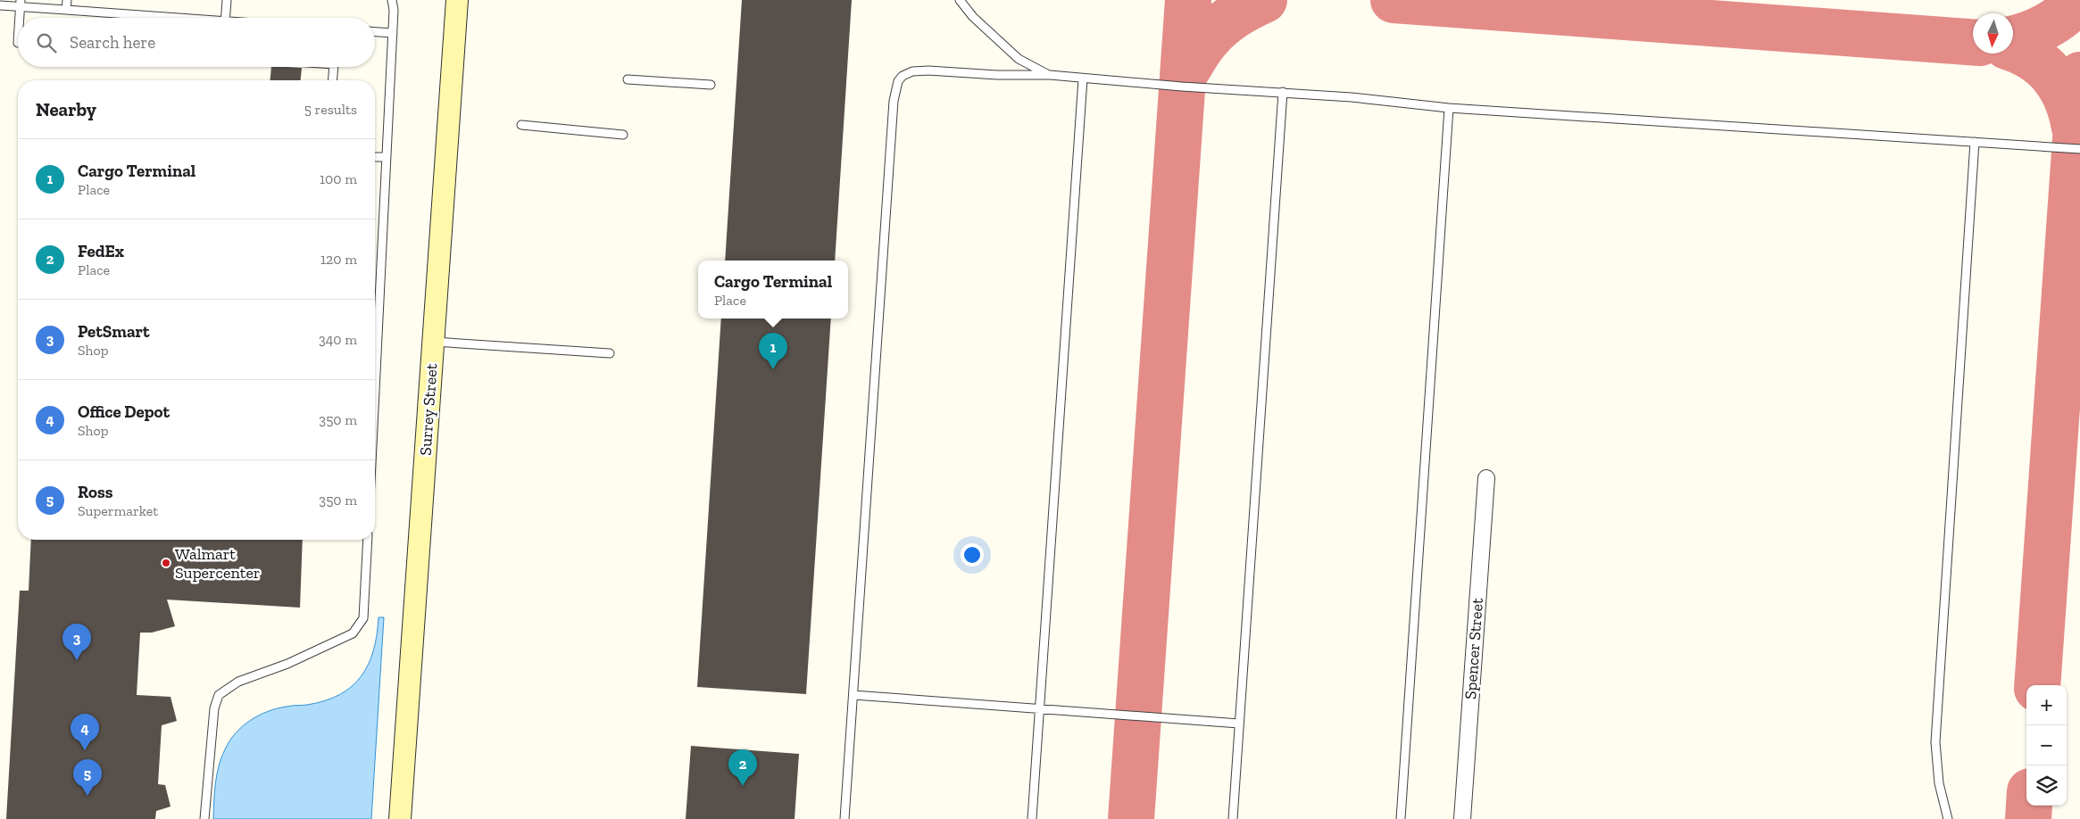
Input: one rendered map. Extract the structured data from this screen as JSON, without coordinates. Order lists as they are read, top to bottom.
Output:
{
  "streets": {
    "street": ["Surrey Street", "Spencer Street"]
  },
  "places": ["Walmart Supercenter"],
  "north": "bottom",
  "page": {
    "search": "Search here",
    "heading": ["Nearby", "5 results"],
    "list": [
      {
        "mark": "1",
        "name": "Cargo Terminal",
        "note": "Place",
        "value": "100 m"
      },
      {
        "mark": "2",
        "name": "FedEx",
        "note": "Place",
        "value": "120 m"
      },
      {
        "mark": "3",
        "name": "PetSmart",
        "note": "Shop",
        "value": "340 m"
      },
      {
        "mark": "4",
        "name": "Office Depot",
        "note": "Shop",
        "value": "350 m"
      },
      {
        "mark": "5",
        "name": "Ross",
        "note": "Supermarket",
        "value": "350 m"
      }
    ],
    "popup": ["Cargo Terminal", "Place"],
    "pins": [
      "1",
      "3",
      "4",
      "2",
      "5"
    ],
    "map_buttons": ["+", "−"]
  }
}
